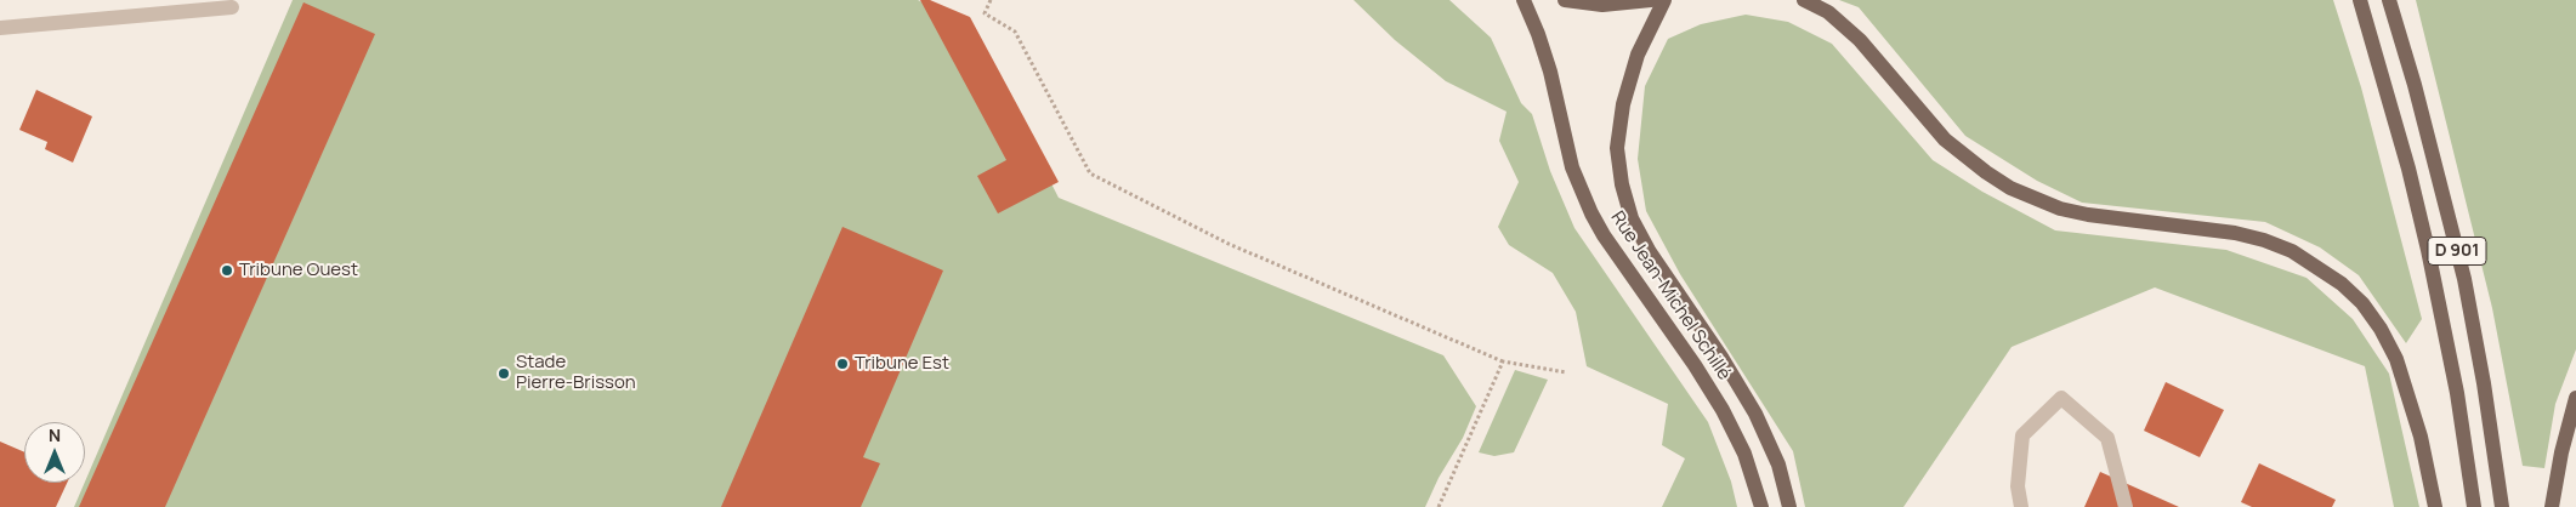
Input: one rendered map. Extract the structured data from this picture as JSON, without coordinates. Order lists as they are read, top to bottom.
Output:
{
  "streets": {
    "main road": ["D 901", "Rue Jean-Michel Schillé"]
  },
  "places": ["Tribune Ouest", "Tribune Est", "Stade Pierre-Brisson"],
  "north": "top"
}
